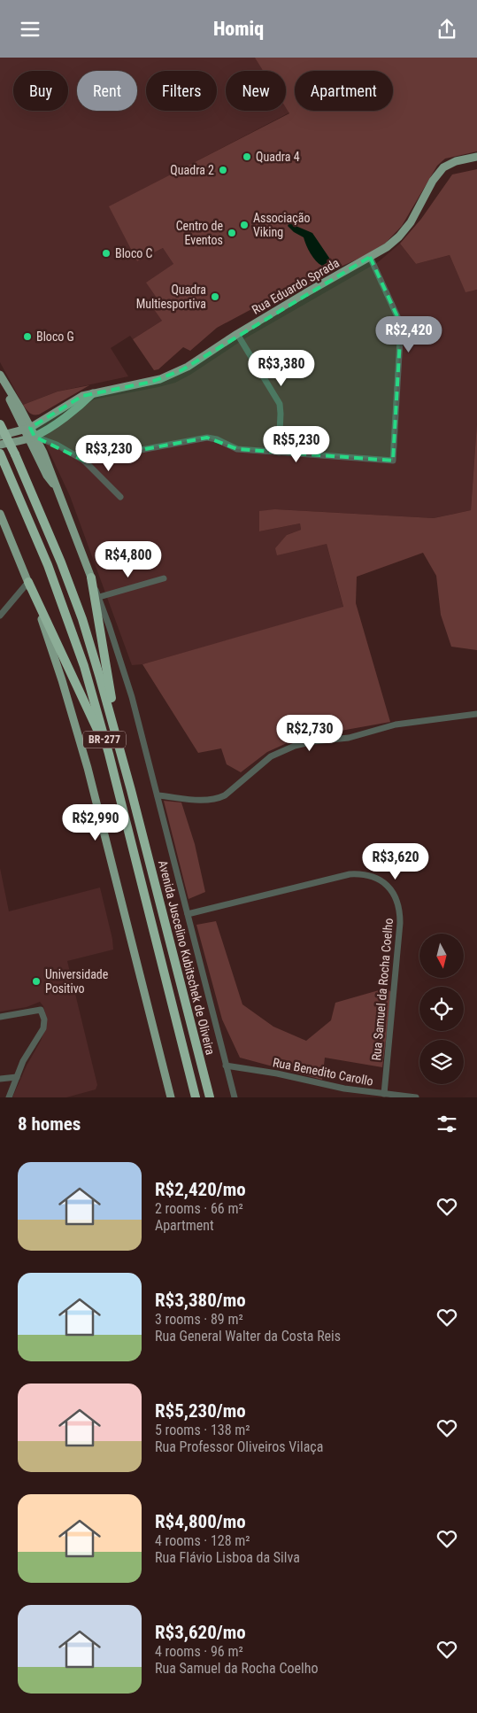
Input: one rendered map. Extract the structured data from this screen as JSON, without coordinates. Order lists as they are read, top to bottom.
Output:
{
  "streets": {
    "highway": ["BR-277", "Avenida Juscelino Kubitschek de Oliveira"],
    "main road": ["Rua Eduardo Sprada"],
    "street": ["Rua Samuel da Rocha Coelho", "Rua Benedito Carollo"]
  },
  "crossings": [
    ["Rua Samuel da Rocha Coelho", "Rua Benedito Carollo"]
  ],
  "places": [
    "Quadra 4",
    "Quadra 2",
    "Associação Viking",
    "Centro de Eventos",
    "Bloco C",
    "Quadra Multiesportiva",
    "Bloco G",
    "Universidade Positivo"
  ],
  "north": "bottom",
  "page": {
    "header": "Homiq",
    "chip": [
      "Buy",
      "Rent",
      "Filters",
      "New",
      "Apartment"
    ],
    "price": [
      "R$2,420",
      "R$3,380",
      "R$5,230",
      "R$3,230",
      "R$4,800",
      "R$2,730",
      "R$2,990",
      "R$3,620"
    ],
    "heading": "8 homes",
    "list": [
      {
        "name": "R$2,420/mo",
        "note": "2 rooms · 66 m² · Apartment"
      },
      {
        "name": "R$3,380/mo",
        "note": "3 rooms · 89 m² · Rua General Walter da Costa Reis"
      },
      {
        "name": "R$5,230/mo",
        "note": "5 rooms · 138 m² · Rua Professor Oliveiros Vilaça"
      },
      {
        "name": "R$4,800/mo",
        "note": "4 rooms · 128 m² · Rua Flávio Lisboa da Silva"
      },
      {
        "name": "R$3,620/mo",
        "note": "4 rooms · 96 m² · Rua Samuel da Rocha Coelho"
      }
    ]
  }
}
